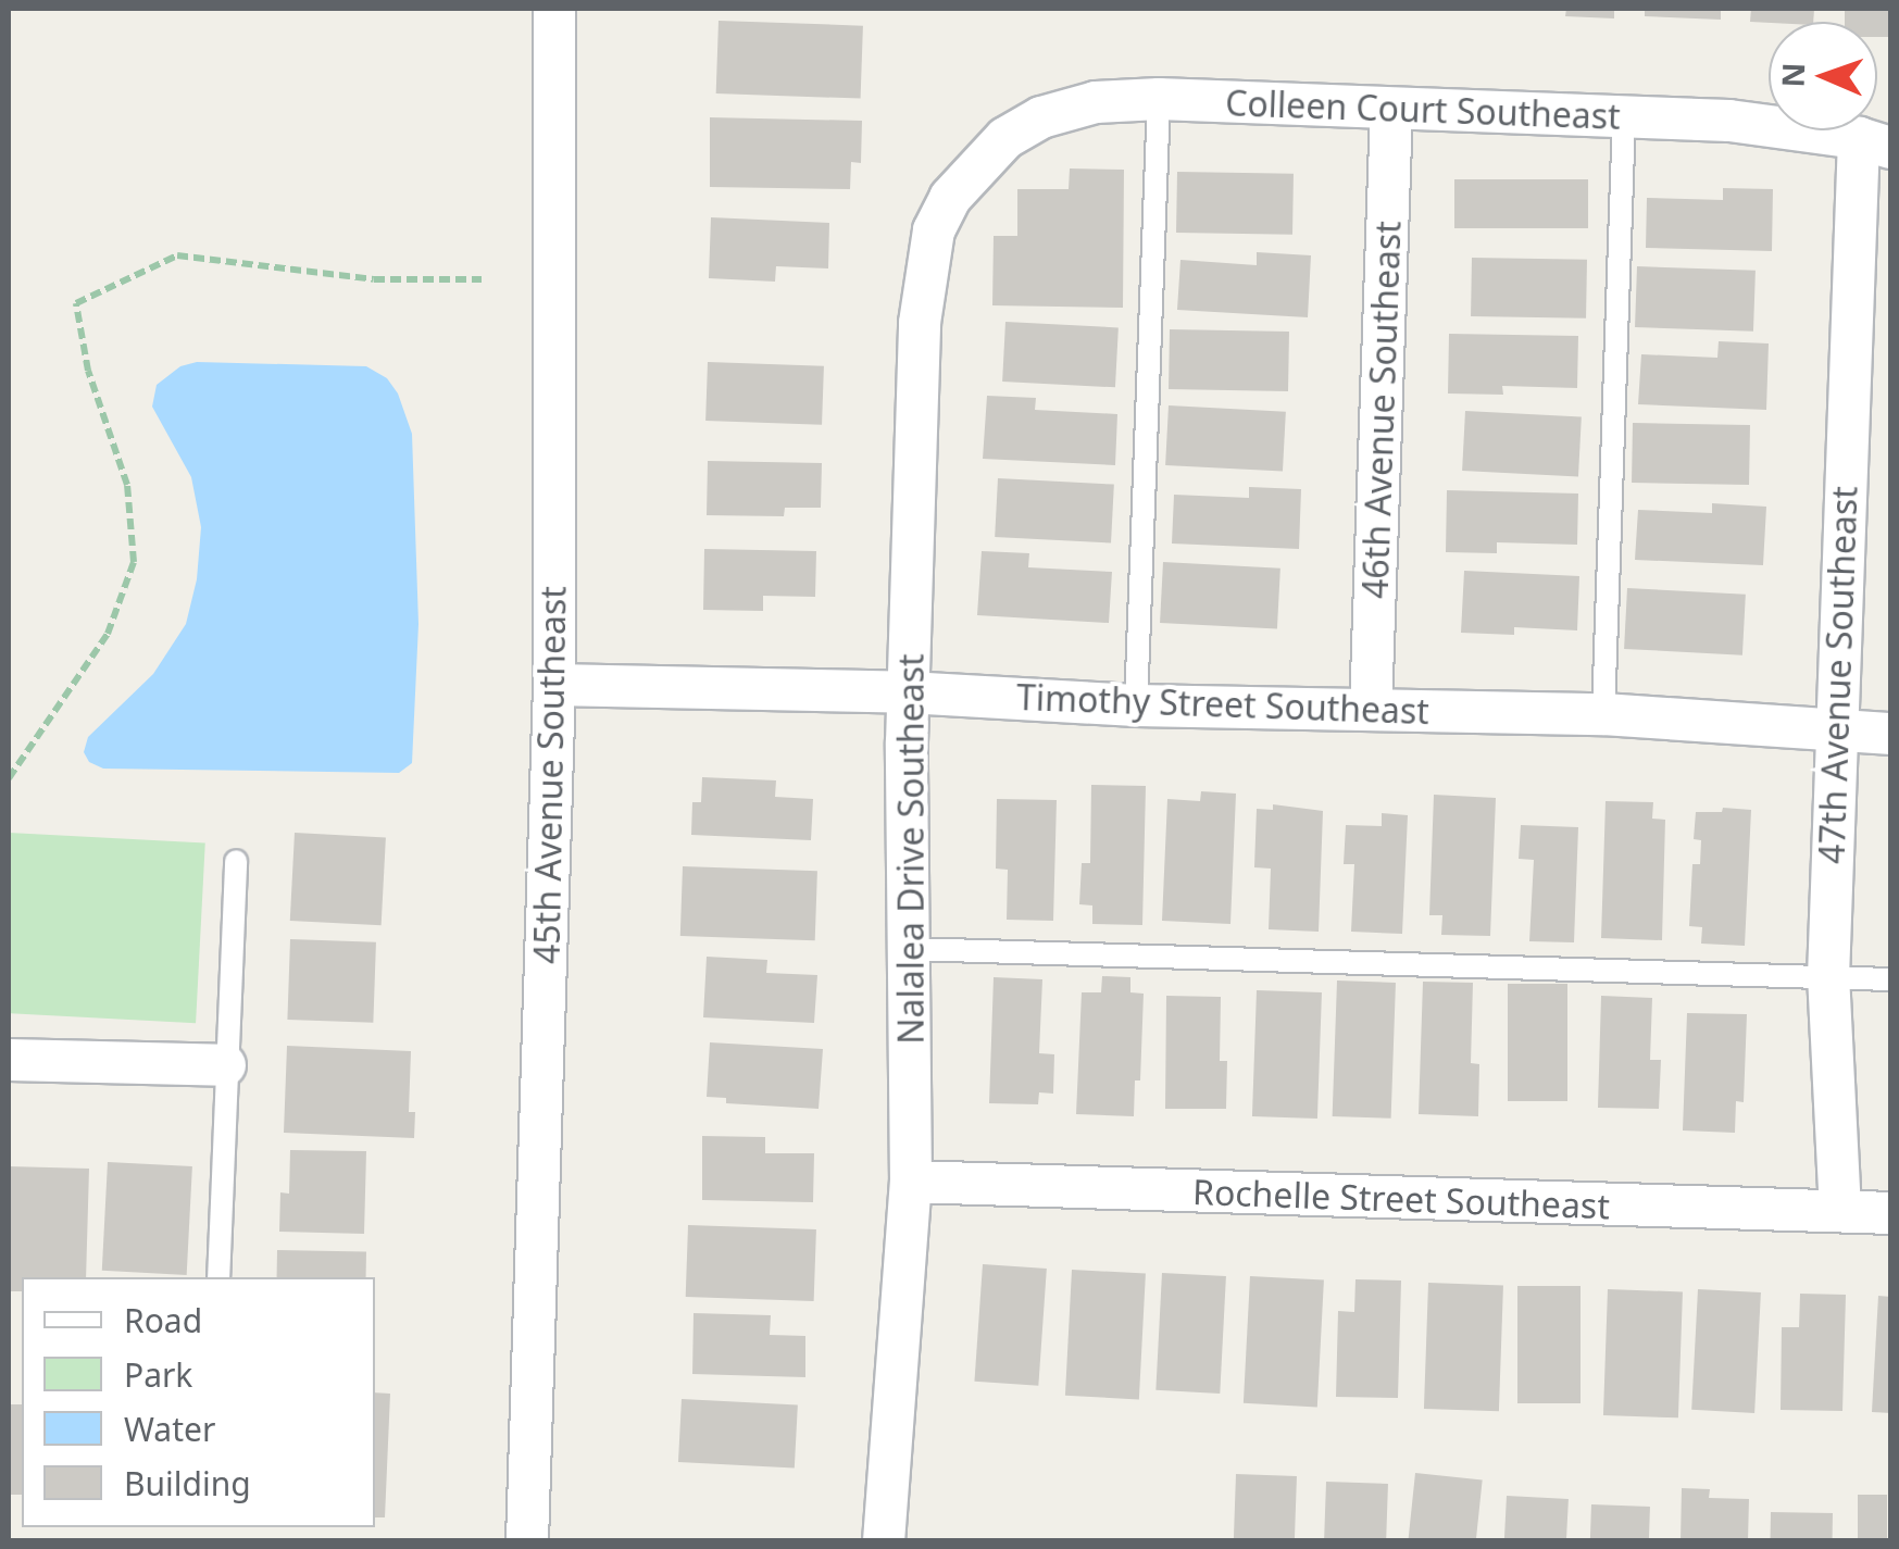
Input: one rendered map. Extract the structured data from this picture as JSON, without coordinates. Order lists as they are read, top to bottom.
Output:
{
  "streets": {
    "street": [
      "Colleen Court Southeast",
      "46th Avenue Southeast",
      "47th Avenue Southeast",
      "Timothy Street Southeast",
      "45th Avenue Southeast",
      "Nalalea Drive Southeast",
      "Rochelle Street Southeast"
    ]
  },
  "crossings": [
    ["Colleen Court Southeast", "46th Avenue Southeast"],
    ["Colleen Court Southeast", "47th Avenue Southeast"],
    ["Colleen Court Southeast", "Nalalea Drive Southeast"],
    ["46th Avenue Southeast", "Timothy Street Southeast"],
    ["47th Avenue Southeast", "Timothy Street Southeast"],
    ["47th Avenue Southeast", "Rochelle Street Southeast"],
    ["Timothy Street Southeast", "45th Avenue Southeast"],
    ["Timothy Street Southeast", "Nalalea Drive Southeast"],
    ["Nalalea Drive Southeast", "Rochelle Street Southeast"]
  ],
  "legend": [
    "Road",
    "Park",
    "Water",
    "Building"
  ],
  "north": "left"
}
